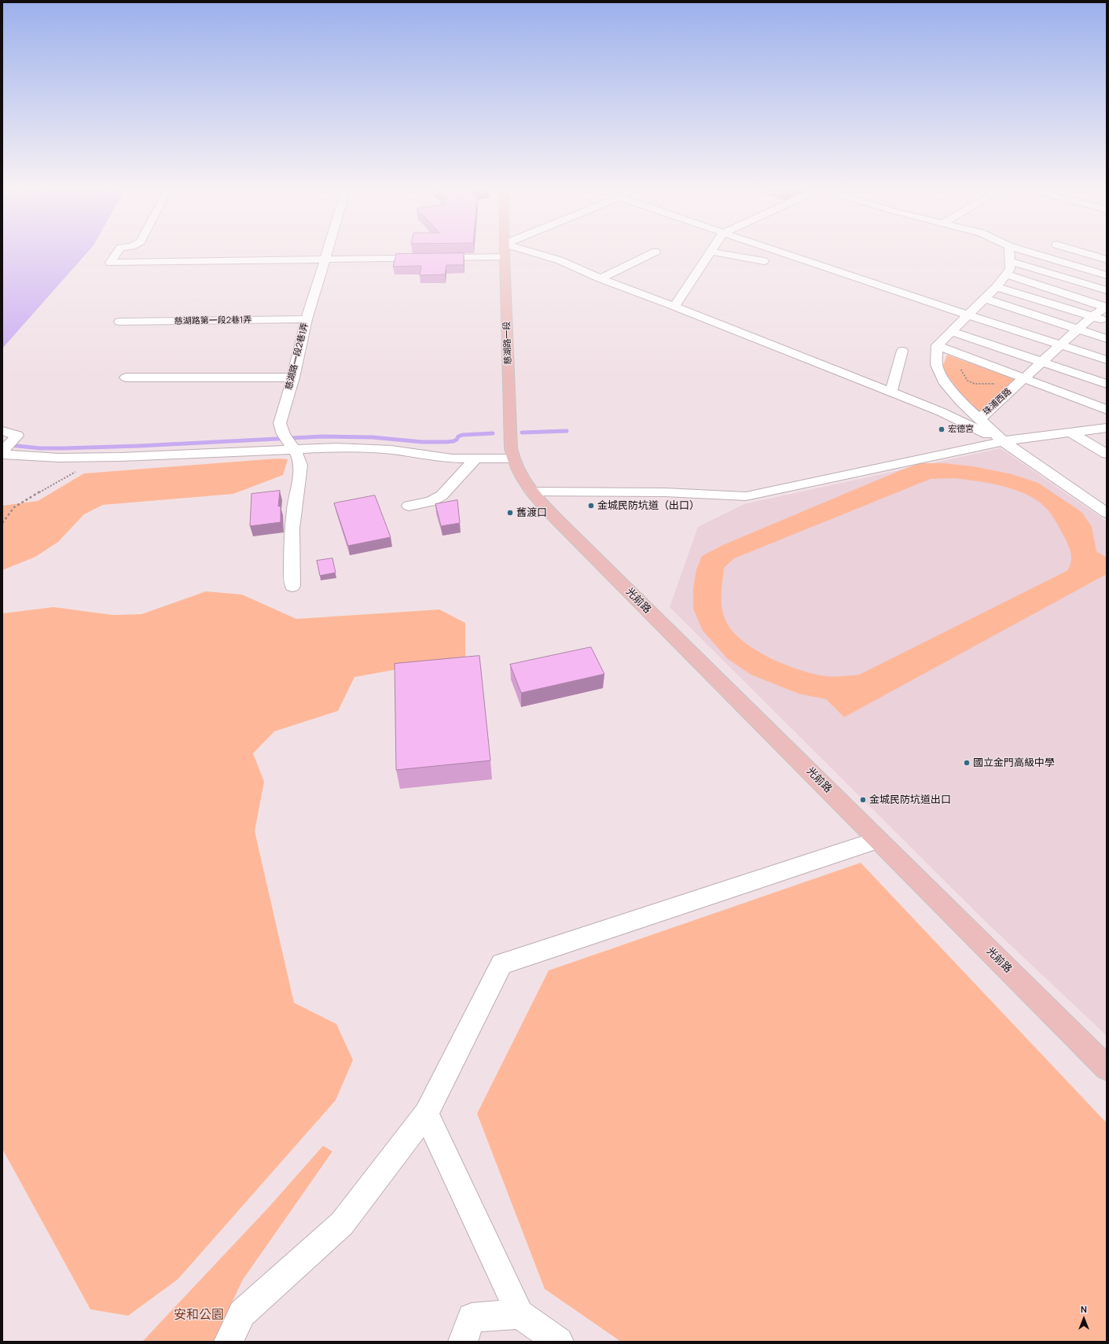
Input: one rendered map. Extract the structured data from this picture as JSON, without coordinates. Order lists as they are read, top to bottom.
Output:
{
  "streets": {
    "main road": ["慈湖路一段", "光前路"],
    "street": ["慈湖路第一段2巷1弄", "慈湖路一段2巷1弄", "珠浦西路"]
  },
  "crossings": [
    ["慈湖路第一段2巷1弄", "慈湖路一段2巷1弄"],
    ["慈湖路一段", "光前路"]
  ],
  "parks": ["安和公園"],
  "places": [
    "宏德宮",
    "金城民防坑道（出口）",
    "舊渡口",
    "國立金門高級中學",
    "金城民防坑道出口"
  ],
  "north": "top"
}
